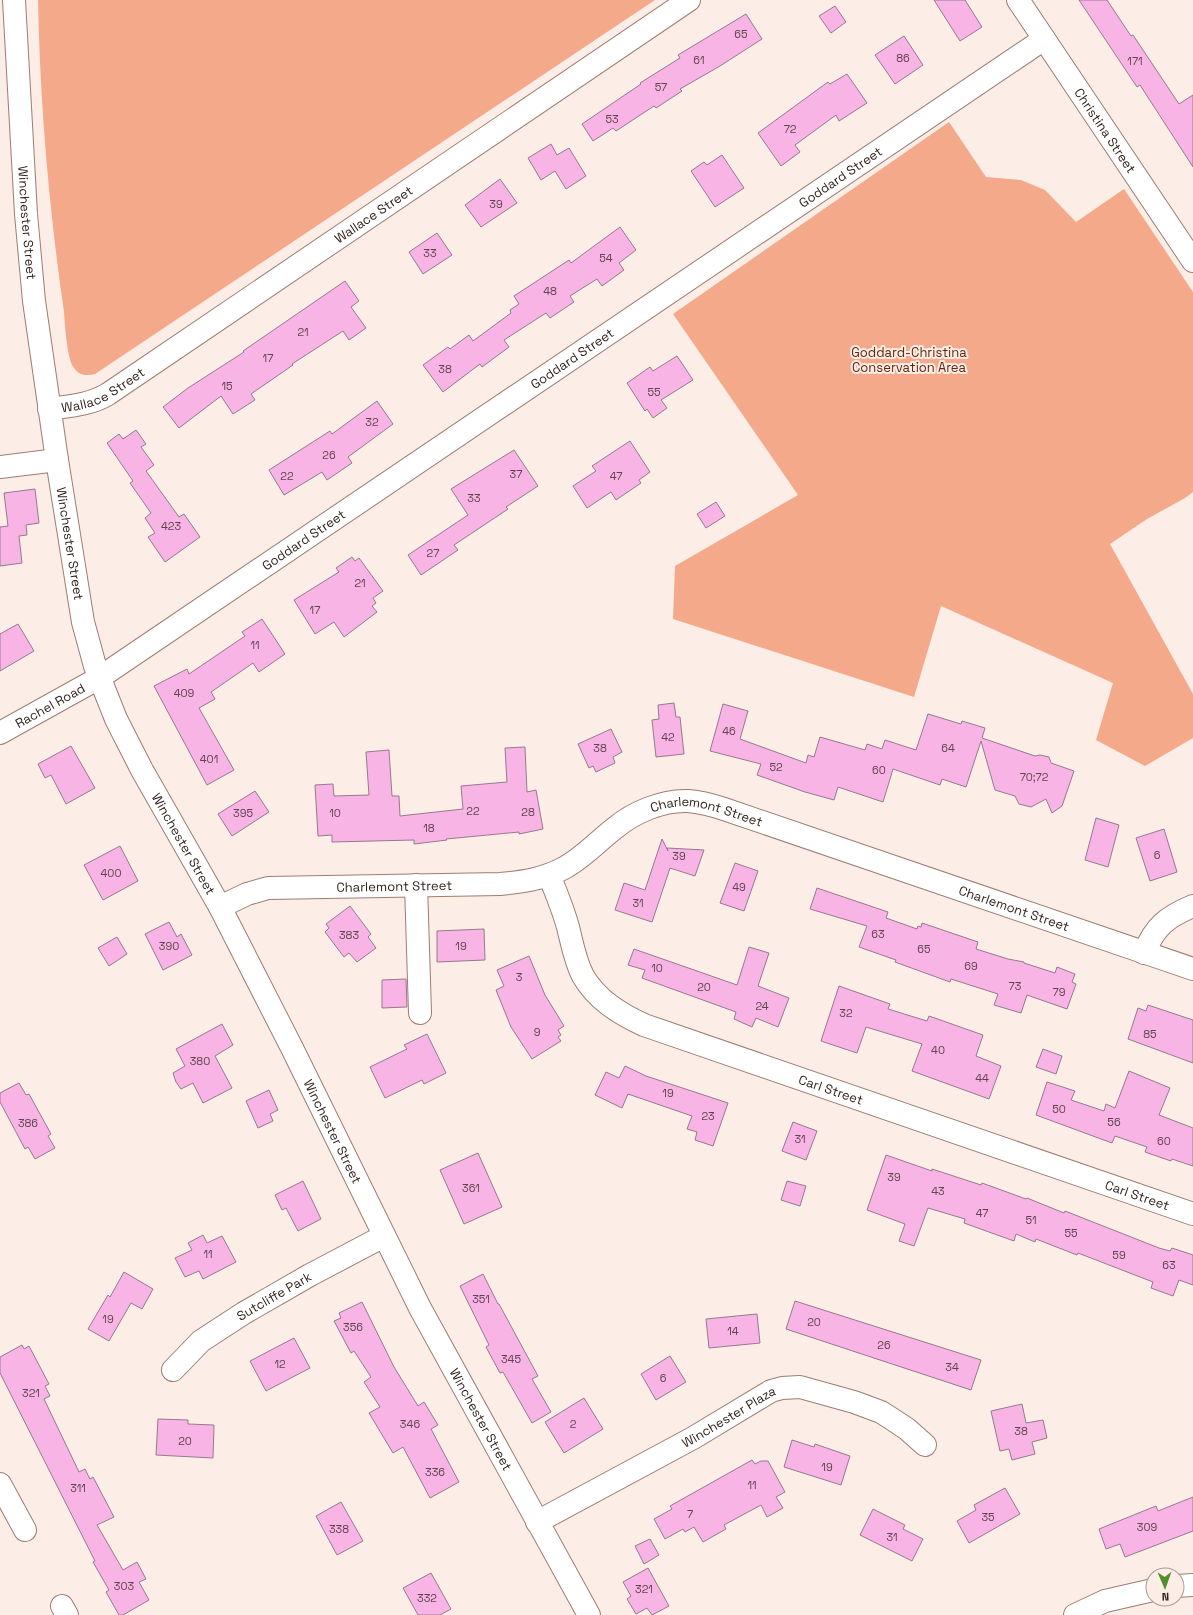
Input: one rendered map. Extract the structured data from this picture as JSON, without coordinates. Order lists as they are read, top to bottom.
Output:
{
  "streets": {
    "street": [
      "Christina Street",
      "Goddard Street",
      "Wallace Street",
      "Winchester Street",
      "Rachel Road",
      "Charlemont Street",
      "Carl Street",
      "Sutcliffe Park",
      "Winchester Plaza"
    ]
  },
  "crossings": [
    ["Christina Street", "Goddard Street"],
    ["Goddard Street", "Winchester Street"],
    ["Goddard Street", "Rachel Road"],
    ["Wallace Street", "Winchester Street"],
    ["Winchester Street", "Rachel Road"],
    ["Winchester Street", "Charlemont Street"],
    ["Winchester Street", "Sutcliffe Park"],
    ["Winchester Street", "Winchester Plaza"],
    ["Charlemont Street", "Carl Street"]
  ],
  "parks": ["Goddard-Christina Conservation Area"],
  "house_numbers": [
    "65",
    "86",
    "61",
    "171",
    "57",
    "53",
    "72",
    "39",
    "33",
    "54",
    "48",
    "21",
    "17",
    "38",
    "15",
    "55",
    "32",
    "26",
    "37",
    "22",
    "47",
    "33",
    "423",
    "27",
    "21",
    "17",
    "11",
    "409",
    "46",
    "42",
    "38",
    "64",
    "401",
    "52",
    "60",
    "70;72",
    "22",
    "28",
    "395",
    "10",
    "18",
    "6",
    "39",
    "400",
    "49",
    "31",
    "63",
    "383",
    "390",
    "19",
    "65",
    "69",
    "10",
    "3",
    "73",
    "20",
    "79",
    "24",
    "32",
    "9",
    "85",
    "40",
    "380",
    "44",
    "19",
    "50",
    "23",
    "56",
    "386",
    "31",
    "60",
    "39",
    "361",
    "43",
    "47",
    "51",
    "55",
    "11",
    "59",
    "63",
    "351",
    "19",
    "20",
    "356",
    "14",
    "26",
    "345",
    "12",
    "34",
    "6",
    "321",
    "346",
    "2",
    "38",
    "20",
    "19",
    "336",
    "11",
    "311",
    "7",
    "35",
    "309",
    "338",
    "31",
    "303",
    "321",
    "332"
  ],
  "north": "bottom"
}
